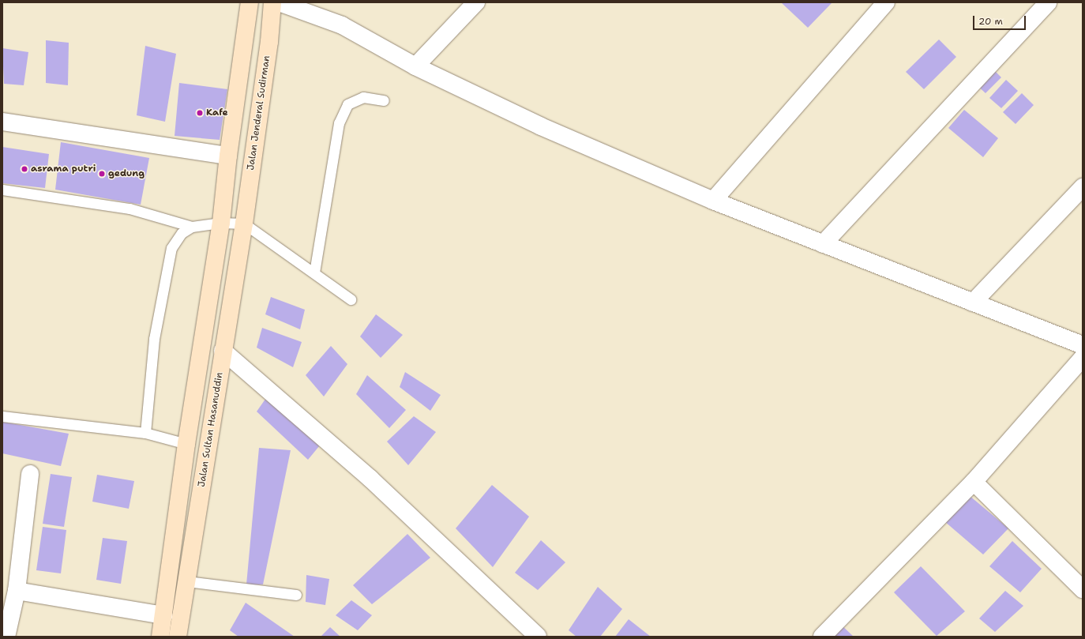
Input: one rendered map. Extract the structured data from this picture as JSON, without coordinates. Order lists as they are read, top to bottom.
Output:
{
  "streets": {
    "main road": ["Jalan Jenderal Sudirman", "Jalan Sultan Hasanuddin"]
  },
  "crossings": [
    ["Jalan Jenderal Sudirman", "Jalan Sultan Hasanuddin"]
  ],
  "places": ["Kafe", "asrama putri", "gedung"],
  "scale_bar": "20 m"
}
